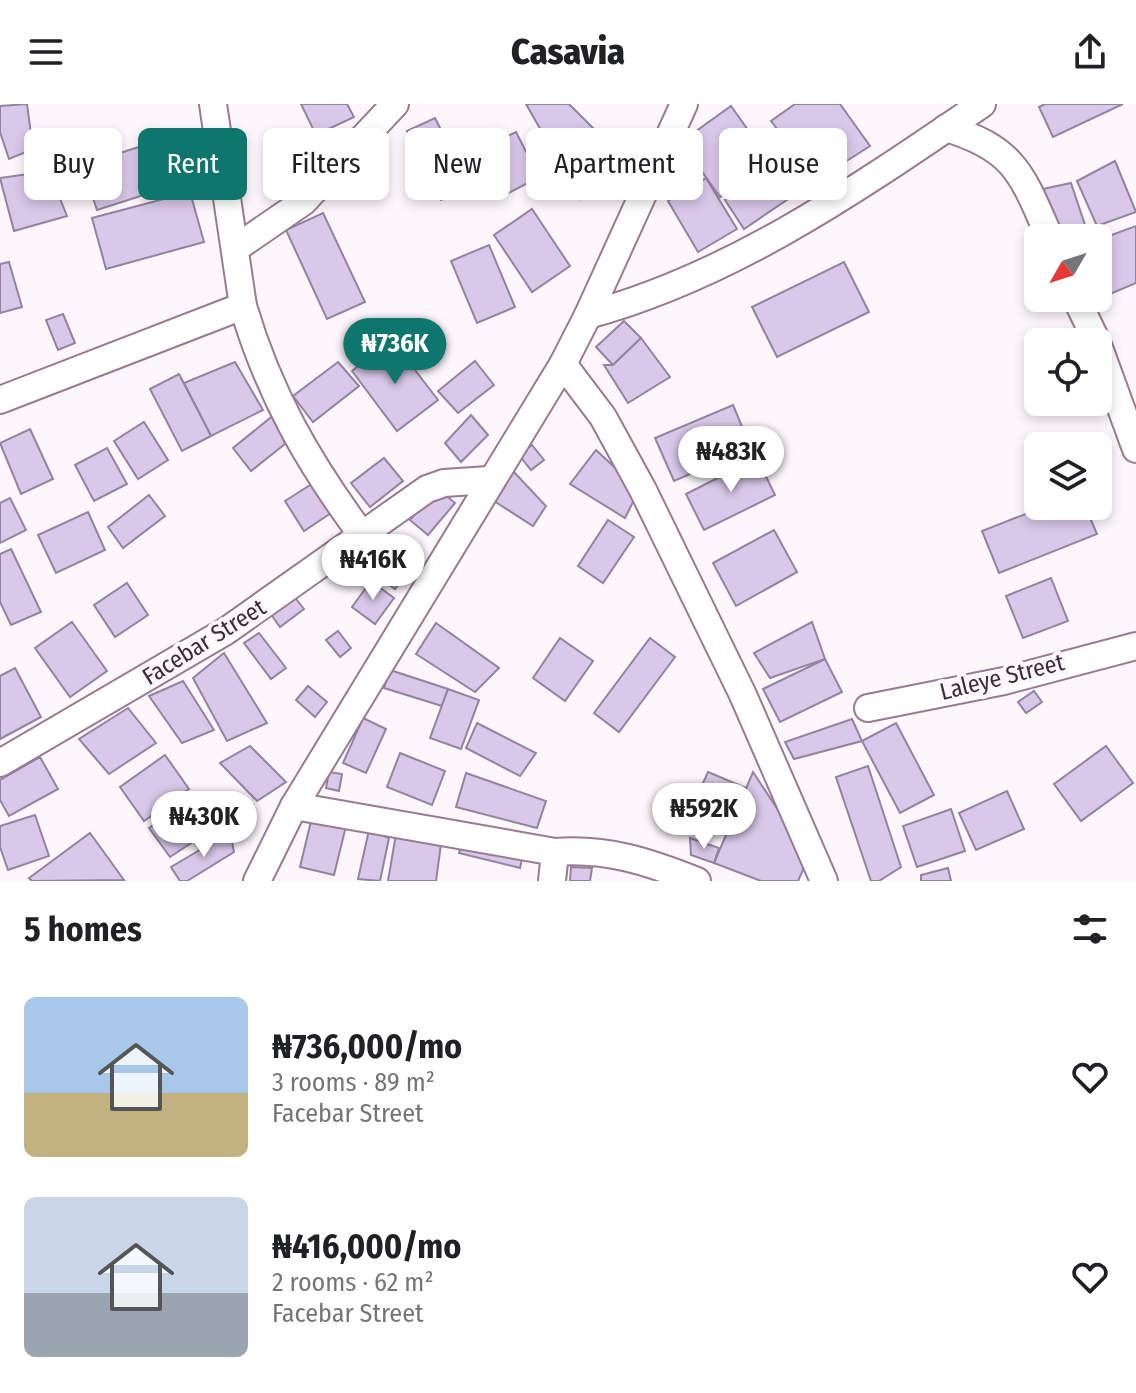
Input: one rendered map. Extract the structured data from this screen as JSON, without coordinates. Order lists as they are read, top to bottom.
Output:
{
  "streets": {
    "street": ["Facebar Street", "Laleye Street"]
  },
  "north": "bottom left",
  "page": {
    "header": "Casavia",
    "chip": [
      "Buy",
      "Rent",
      "Filters",
      "New",
      "Apartment",
      "House"
    ],
    "price": [
      "₦736K",
      "₦483K",
      "₦416K",
      "₦592K",
      "₦430K"
    ],
    "heading": "5 homes",
    "list": [
      {
        "name": "₦736,000/mo",
        "note": "3 rooms · 89 m² · Facebar Street"
      },
      {
        "name": "₦416,000/mo",
        "note": "2 rooms · 62 m² · Facebar Street"
      }
    ]
  }
}
